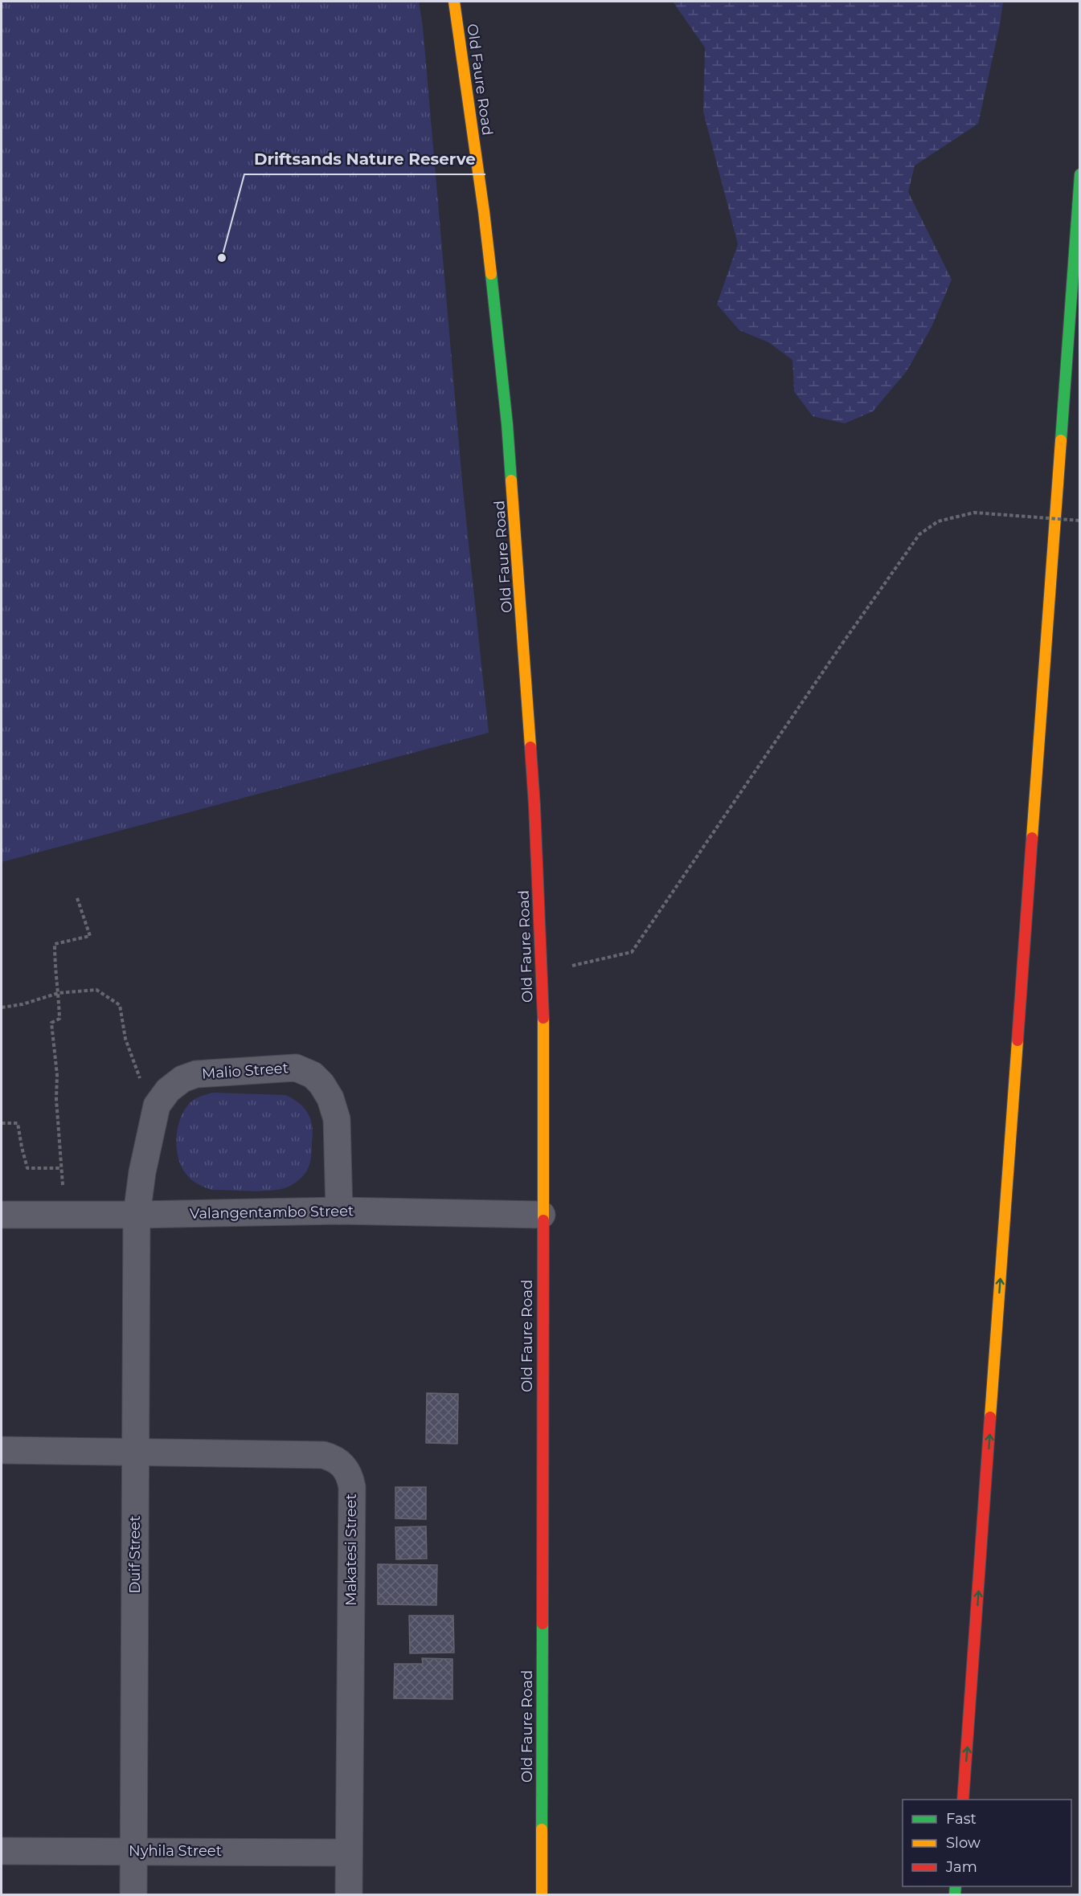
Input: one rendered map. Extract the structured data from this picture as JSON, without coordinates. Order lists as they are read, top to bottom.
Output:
{
  "streets": {
    "main road": ["Old Faure Road"],
    "street": [
      "Malio Street",
      "Valangentambo Street",
      "Makatesi Street",
      "Duif Street",
      "Nyhila Street"
    ]
  },
  "crossings": [
    ["Old Faure Road", "Valangentambo Street"],
    ["Malio Street", "Valangentambo Street"],
    ["Malio Street", "Duif Street"],
    ["Valangentambo Street", "Duif Street"],
    ["Makatesi Street", "Duif Street"],
    ["Makatesi Street", "Nyhila Street"],
    ["Duif Street", "Nyhila Street"]
  ],
  "places": ["Driftsands Nature Reserve"],
  "legend": ["Fast", "Slow", "Jam"]
}
